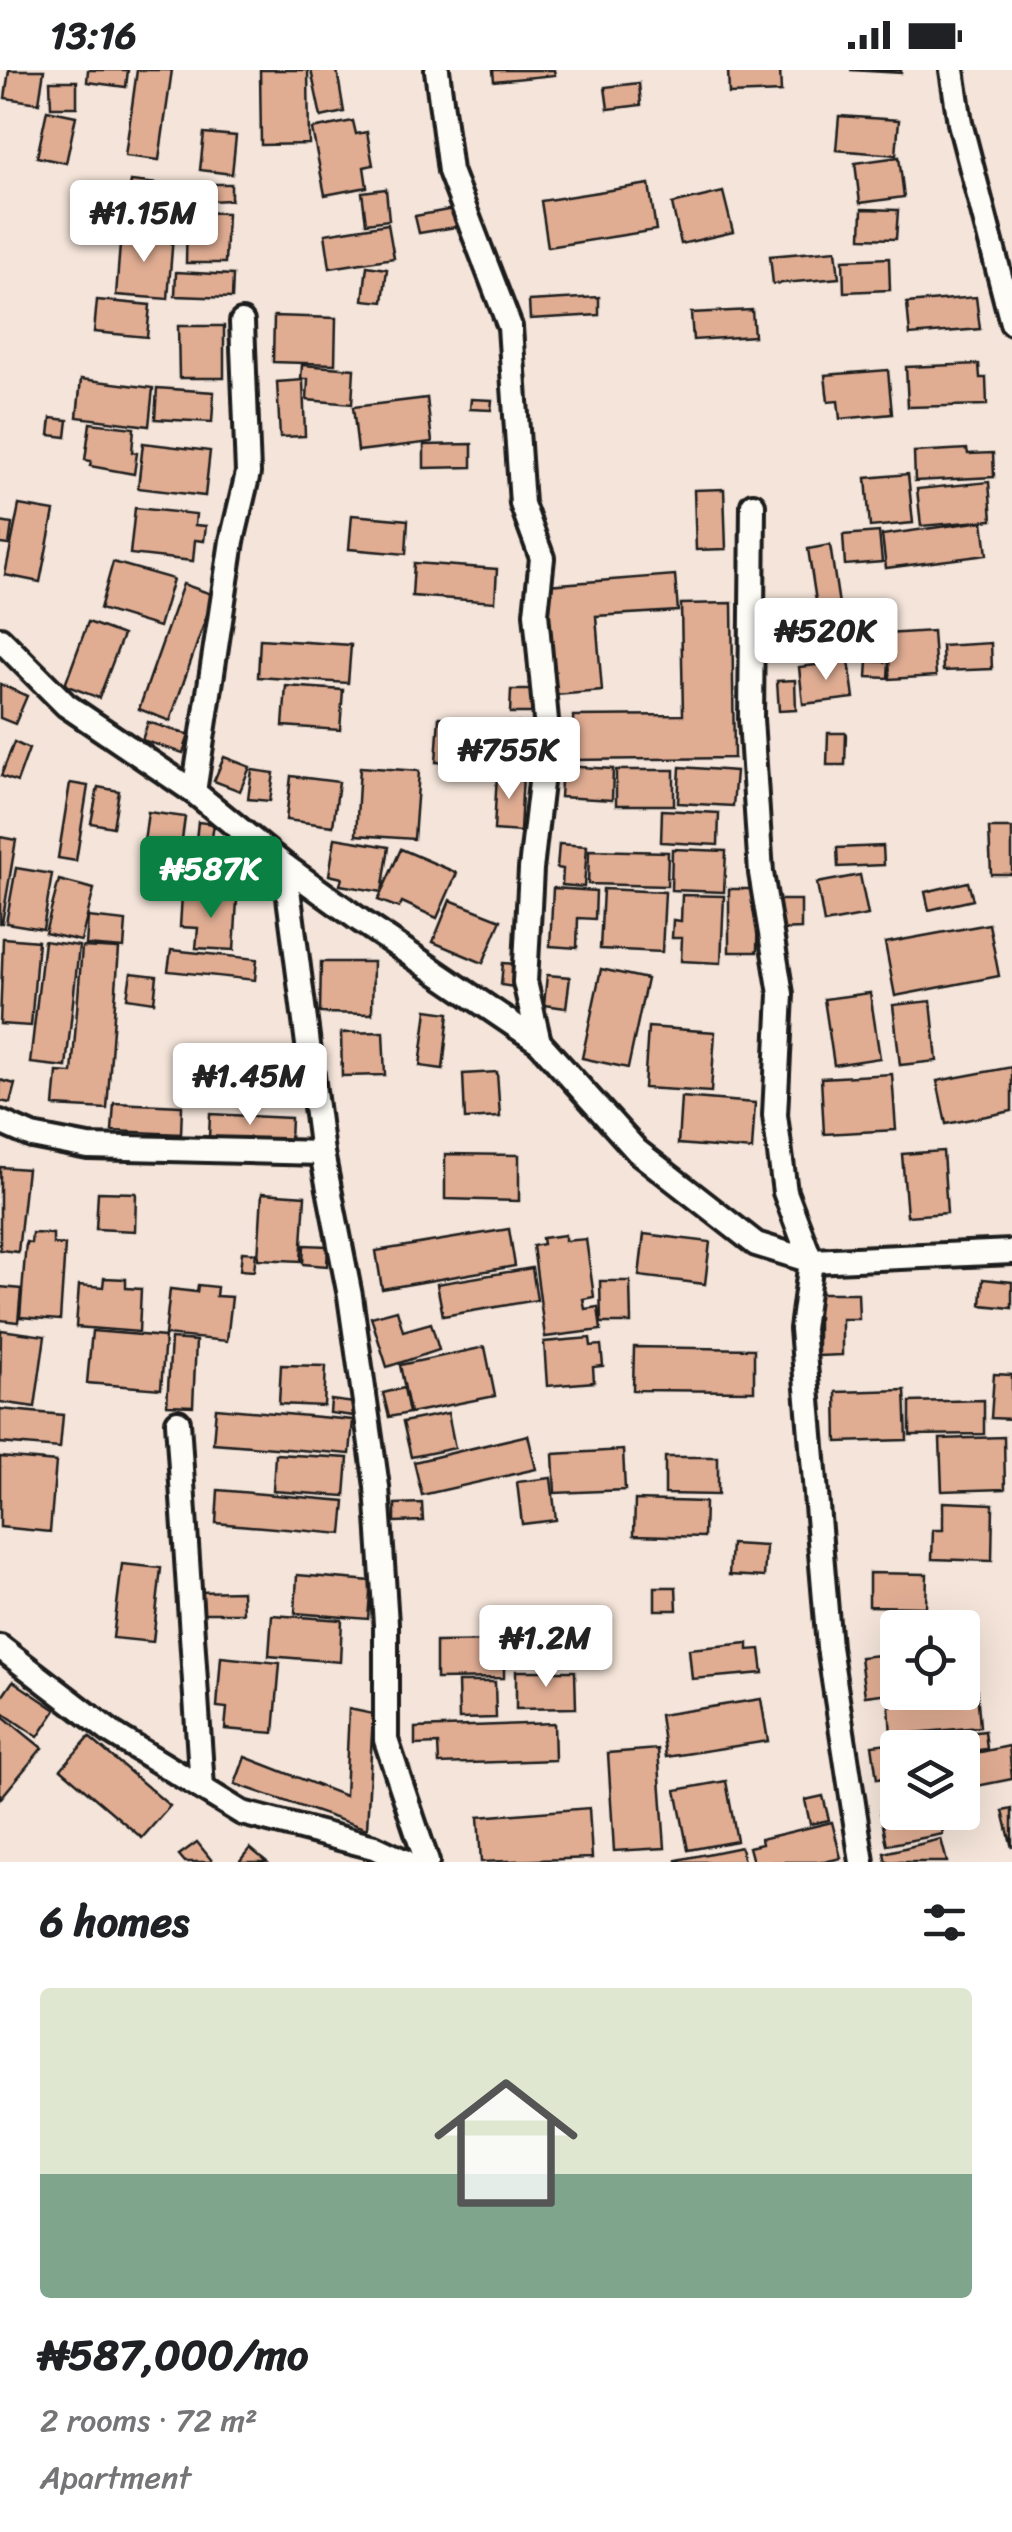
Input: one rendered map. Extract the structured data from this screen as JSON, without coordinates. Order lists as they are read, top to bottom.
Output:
{
  "page": {
    "status": "13:16",
    "price": [
      "₦1.15M",
      "₦520K",
      "₦755K",
      "₦587K",
      "₦1.45M",
      "₦1.2M"
    ],
    "heading": "6 homes",
    "list": [
      {
        "name": "₦587,000/mo",
        "note": "2 rooms · 72 m² · Apartment"
      }
    ]
  }
}
